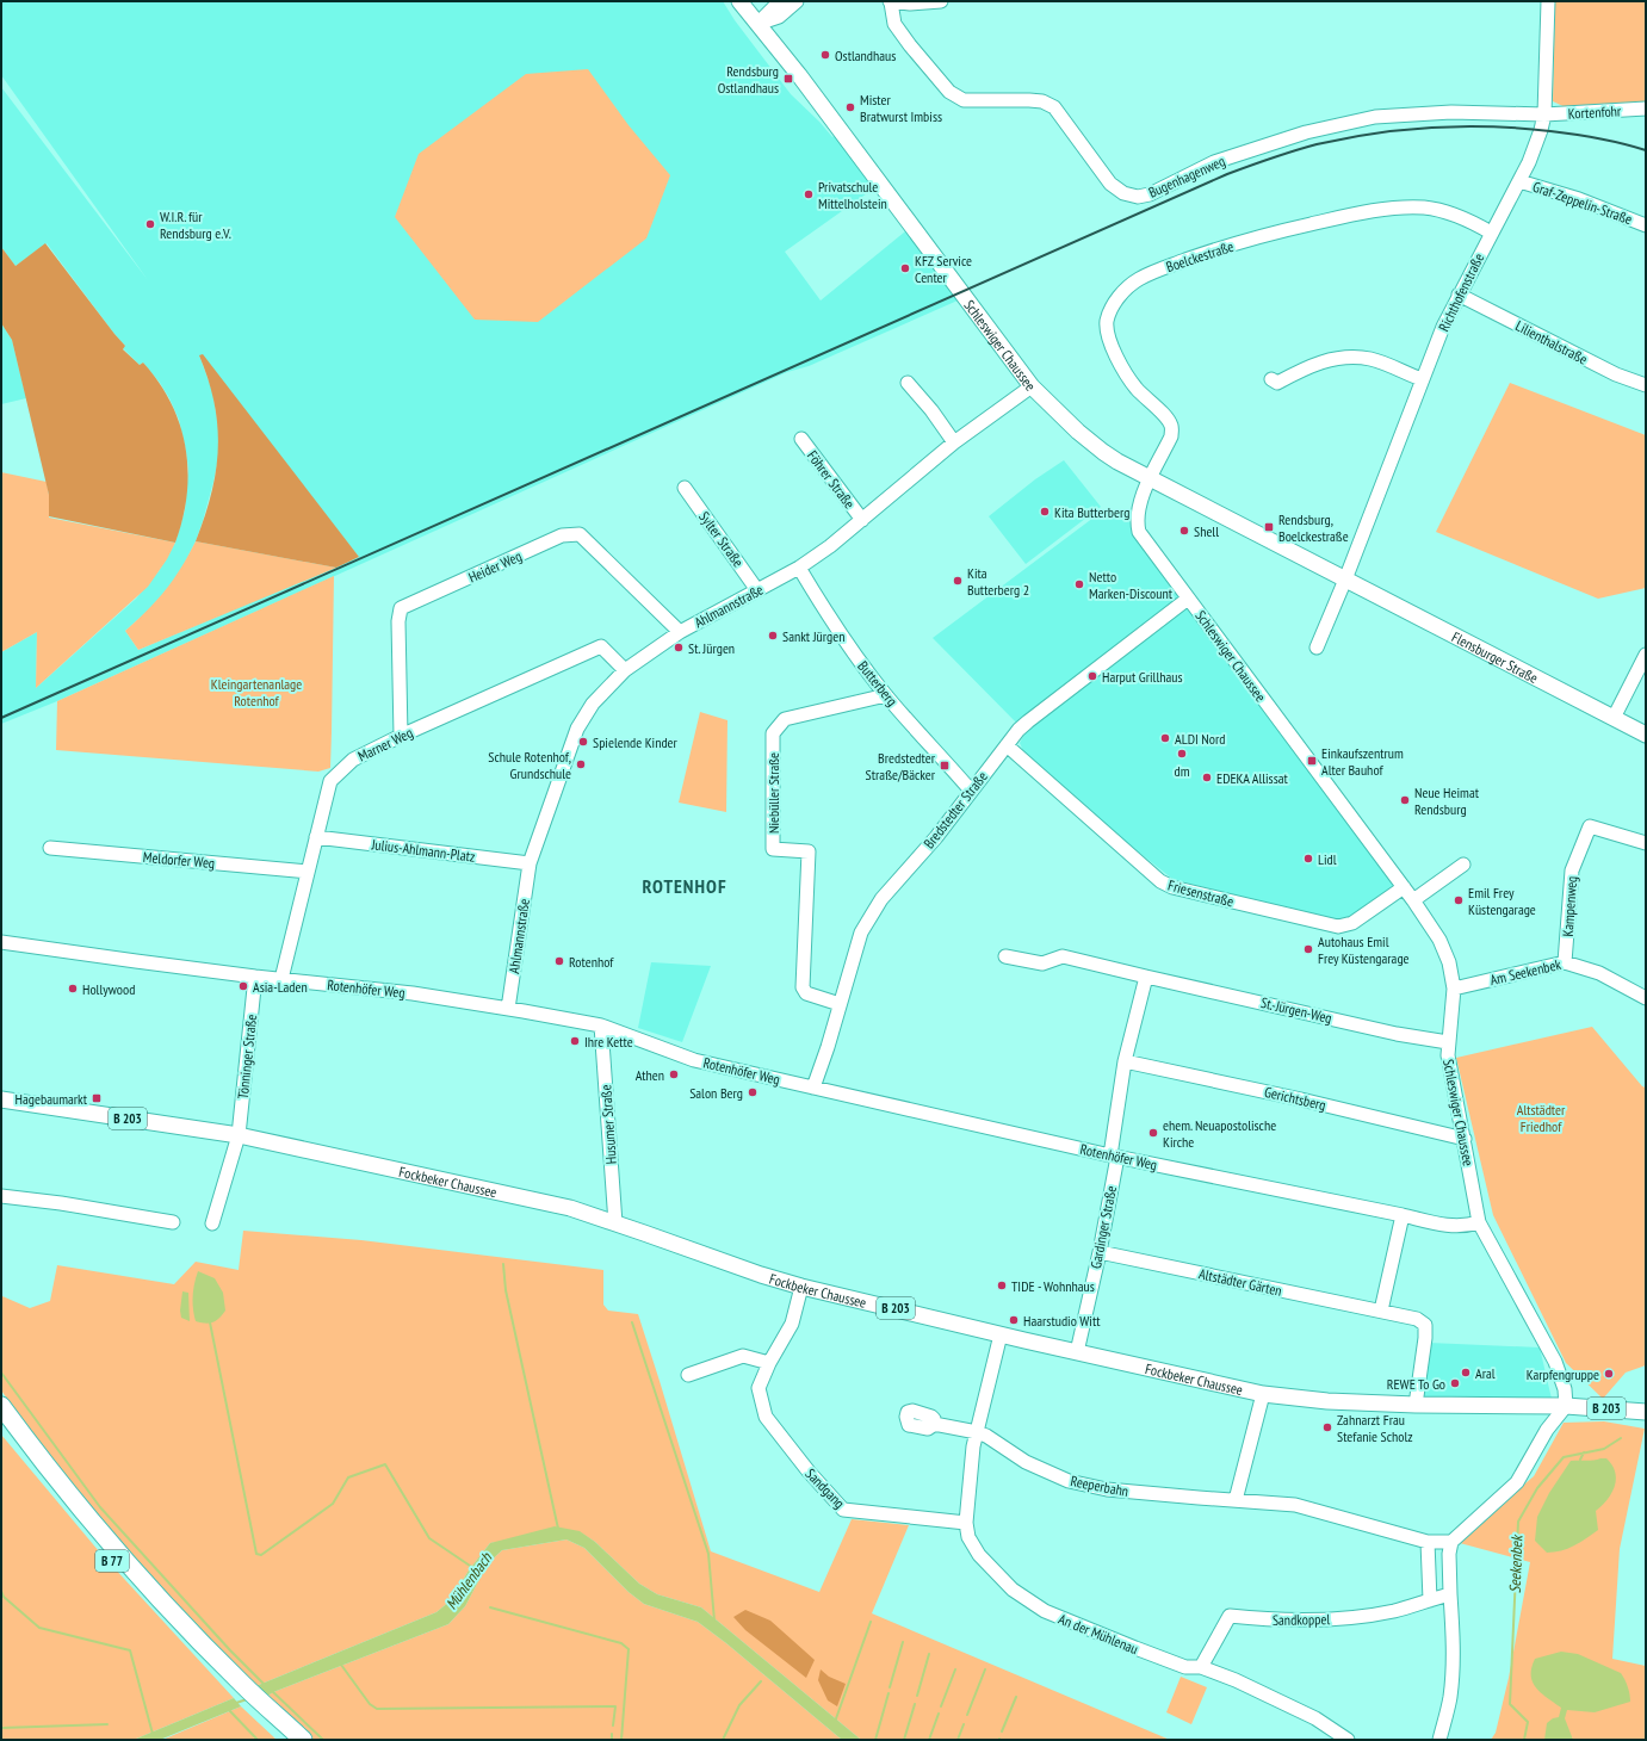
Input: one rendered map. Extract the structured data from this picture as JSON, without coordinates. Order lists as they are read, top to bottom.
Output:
{
  "streets": {
    "highway": ["B 77"],
    "main road": [
      "Schleswiger Chaussee",
      "Flensburger Straße",
      "B 203",
      "Fockbeker Chaussee"
    ],
    "street": [
      "Kortenfohr",
      "Bugenhagenweg",
      "Graf-Zeppelin-Straße",
      "Boelckestraße",
      "Richthofenstraße",
      "Lilienthalstraße",
      "Föhrer Straße",
      "Sylter Straße",
      "Heider Weg",
      "Ahlmannstraße",
      "Butterberg",
      "Marner Weg",
      "Niebüller Straße",
      "Bredstedter Straße",
      "Julius-Ahlmann-Platz",
      "Meldorfer Weg",
      "Friesenstraße",
      "Kampenweg",
      "Am Seekenbek",
      "Rotenhöfer Weg",
      "St.-Jürgen-Weg",
      "Tönninger Straße",
      "Gerichtsberg",
      "Husumer Straße",
      "Gardinger Straße",
      "Altstädter Gärten",
      "Reeperbahn",
      "Sandgang",
      "Sandkoppel",
      "An der Mühlenau"
    ]
  },
  "crossings": [
    ["Kortenfohr", "Bugenhagenweg"],
    ["Kortenfohr", "Richthofenstraße"],
    ["Bugenhagenweg", "Richthofenstraße"],
    ["Graf-Zeppelin-Straße", "Richthofenstraße"],
    ["Boelckestraße", "Richthofenstraße"],
    ["Boelckestraße", "Schleswiger Chaussee"],
    ["Boelckestraße", "Flensburger Straße"],
    ["Richthofenstraße", "Lilienthalstraße"],
    ["Richthofenstraße", "Flensburger Straße"],
    ["Schleswiger Chaussee", "Ahlmannstraße"],
    ["Schleswiger Chaussee", "Flensburger Straße"],
    ["Schleswiger Chaussee", "Bredstedter Straße"],
    ["Schleswiger Chaussee", "Friesenstraße"],
    ["Schleswiger Chaussee", "Am Seekenbek"],
    ["Schleswiger Chaussee", "Rotenhöfer Weg"],
    ["Schleswiger Chaussee", "St.-Jürgen-Weg"],
    ["Schleswiger Chaussee", "Gerichtsberg"],
    ["Schleswiger Chaussee", "Fockbeker Chaussee"],
    ["Föhrer Straße", "Ahlmannstraße"],
    ["Sylter Straße", "Ahlmannstraße"],
    ["Heider Weg", "Ahlmannstraße"],
    ["Heider Weg", "Marner Weg"],
    ["Ahlmannstraße", "Butterberg"],
    ["Ahlmannstraße", "Marner Weg"],
    ["Ahlmannstraße", "Julius-Ahlmann-Platz"],
    ["Ahlmannstraße", "Rotenhöfer Weg"],
    ["Butterberg", "Niebüller Straße"],
    ["Butterberg", "Bredstedter Straße"],
    ["Marner Weg", "Julius-Ahlmann-Platz"],
    ["Marner Weg", "Meldorfer Weg"],
    ["Marner Weg", "Rotenhöfer Weg"],
    ["Niebüller Straße", "Bredstedter Straße"],
    ["Bredstedter Straße", "Friesenstraße"],
    ["Bredstedter Straße", "Rotenhöfer Weg"],
    ["Kampenweg", "Am Seekenbek"],
    ["Rotenhöfer Weg", "Tönninger Straße"],
    ["Rotenhöfer Weg", "Husumer Straße"],
    ["Rotenhöfer Weg", "Gardinger Straße"],
    ["Tönninger Straße", "Fockbeker Chaussee"],
    ["Husumer Straße", "Fockbeker Chaussee"],
    ["Fockbeker Chaussee", "Gardinger Straße"],
    ["Fockbeker Chaussee", "Altstädter Gärten"],
    ["Fockbeker Chaussee", "Sandgang"],
    ["Fockbeker Chaussee", "An der Mühlenau"],
    ["Gardinger Straße", "Altstädter Gärten"],
    ["Reeperbahn", "An der Mühlenau"],
    ["Sandgang", "An der Mühlenau"],
    ["Sandkoppel", "An der Mühlenau"]
  ],
  "districts": ["ROTENHOF"],
  "water": ["Seekenbek", "Mühlenbach"],
  "parks": ["Kleingartenanlage Rotenhof", "Altstädter Friedhof"],
  "places": {
    "other": [
      "Ostlandhaus",
      "Mister Bratwurst Imbiss",
      "Privatschule Mittelholstein",
      "W.I.R. für Rendsburg e.V.",
      "KFZ Service Center",
      "Kita Butterberg",
      "Shell",
      "Kita Butterberg 2",
      "Netto Marken-Discount",
      "Sankt Jürgen",
      "St. Jürgen",
      "Harput Grillhaus",
      "ALDI Nord",
      "Spielende Kinder",
      "dm",
      "Schule Rotenhof, Grundschule",
      "EDEKA Allissat",
      "Neue Heimat Rendsburg",
      "Lidl",
      "Emil Frey Küstengarage",
      "Autohaus Emil Frey Küstengarage",
      "Rotenhof",
      "Asia-Laden",
      "Hollywood",
      "Ihre Kette",
      "Athen",
      "Salon Berg",
      "ehem. Neuapostolische Kirche",
      "TIDE - Wohnhaus",
      "Haarstudio Witt",
      "Aral",
      "Karpfengruppe",
      "REWE To Go",
      "Zahnarzt Frau Stefanie Scholz"
    ],
    "transit": [
      "Rendsburg Ostlandhaus",
      "Rendsburg, Boelckestraße",
      "Einkaufszentrum Alter Bauhof",
      "Bredstedter Straße/Bäcker",
      "Hagebaumarkt"
    ]
  }
}
